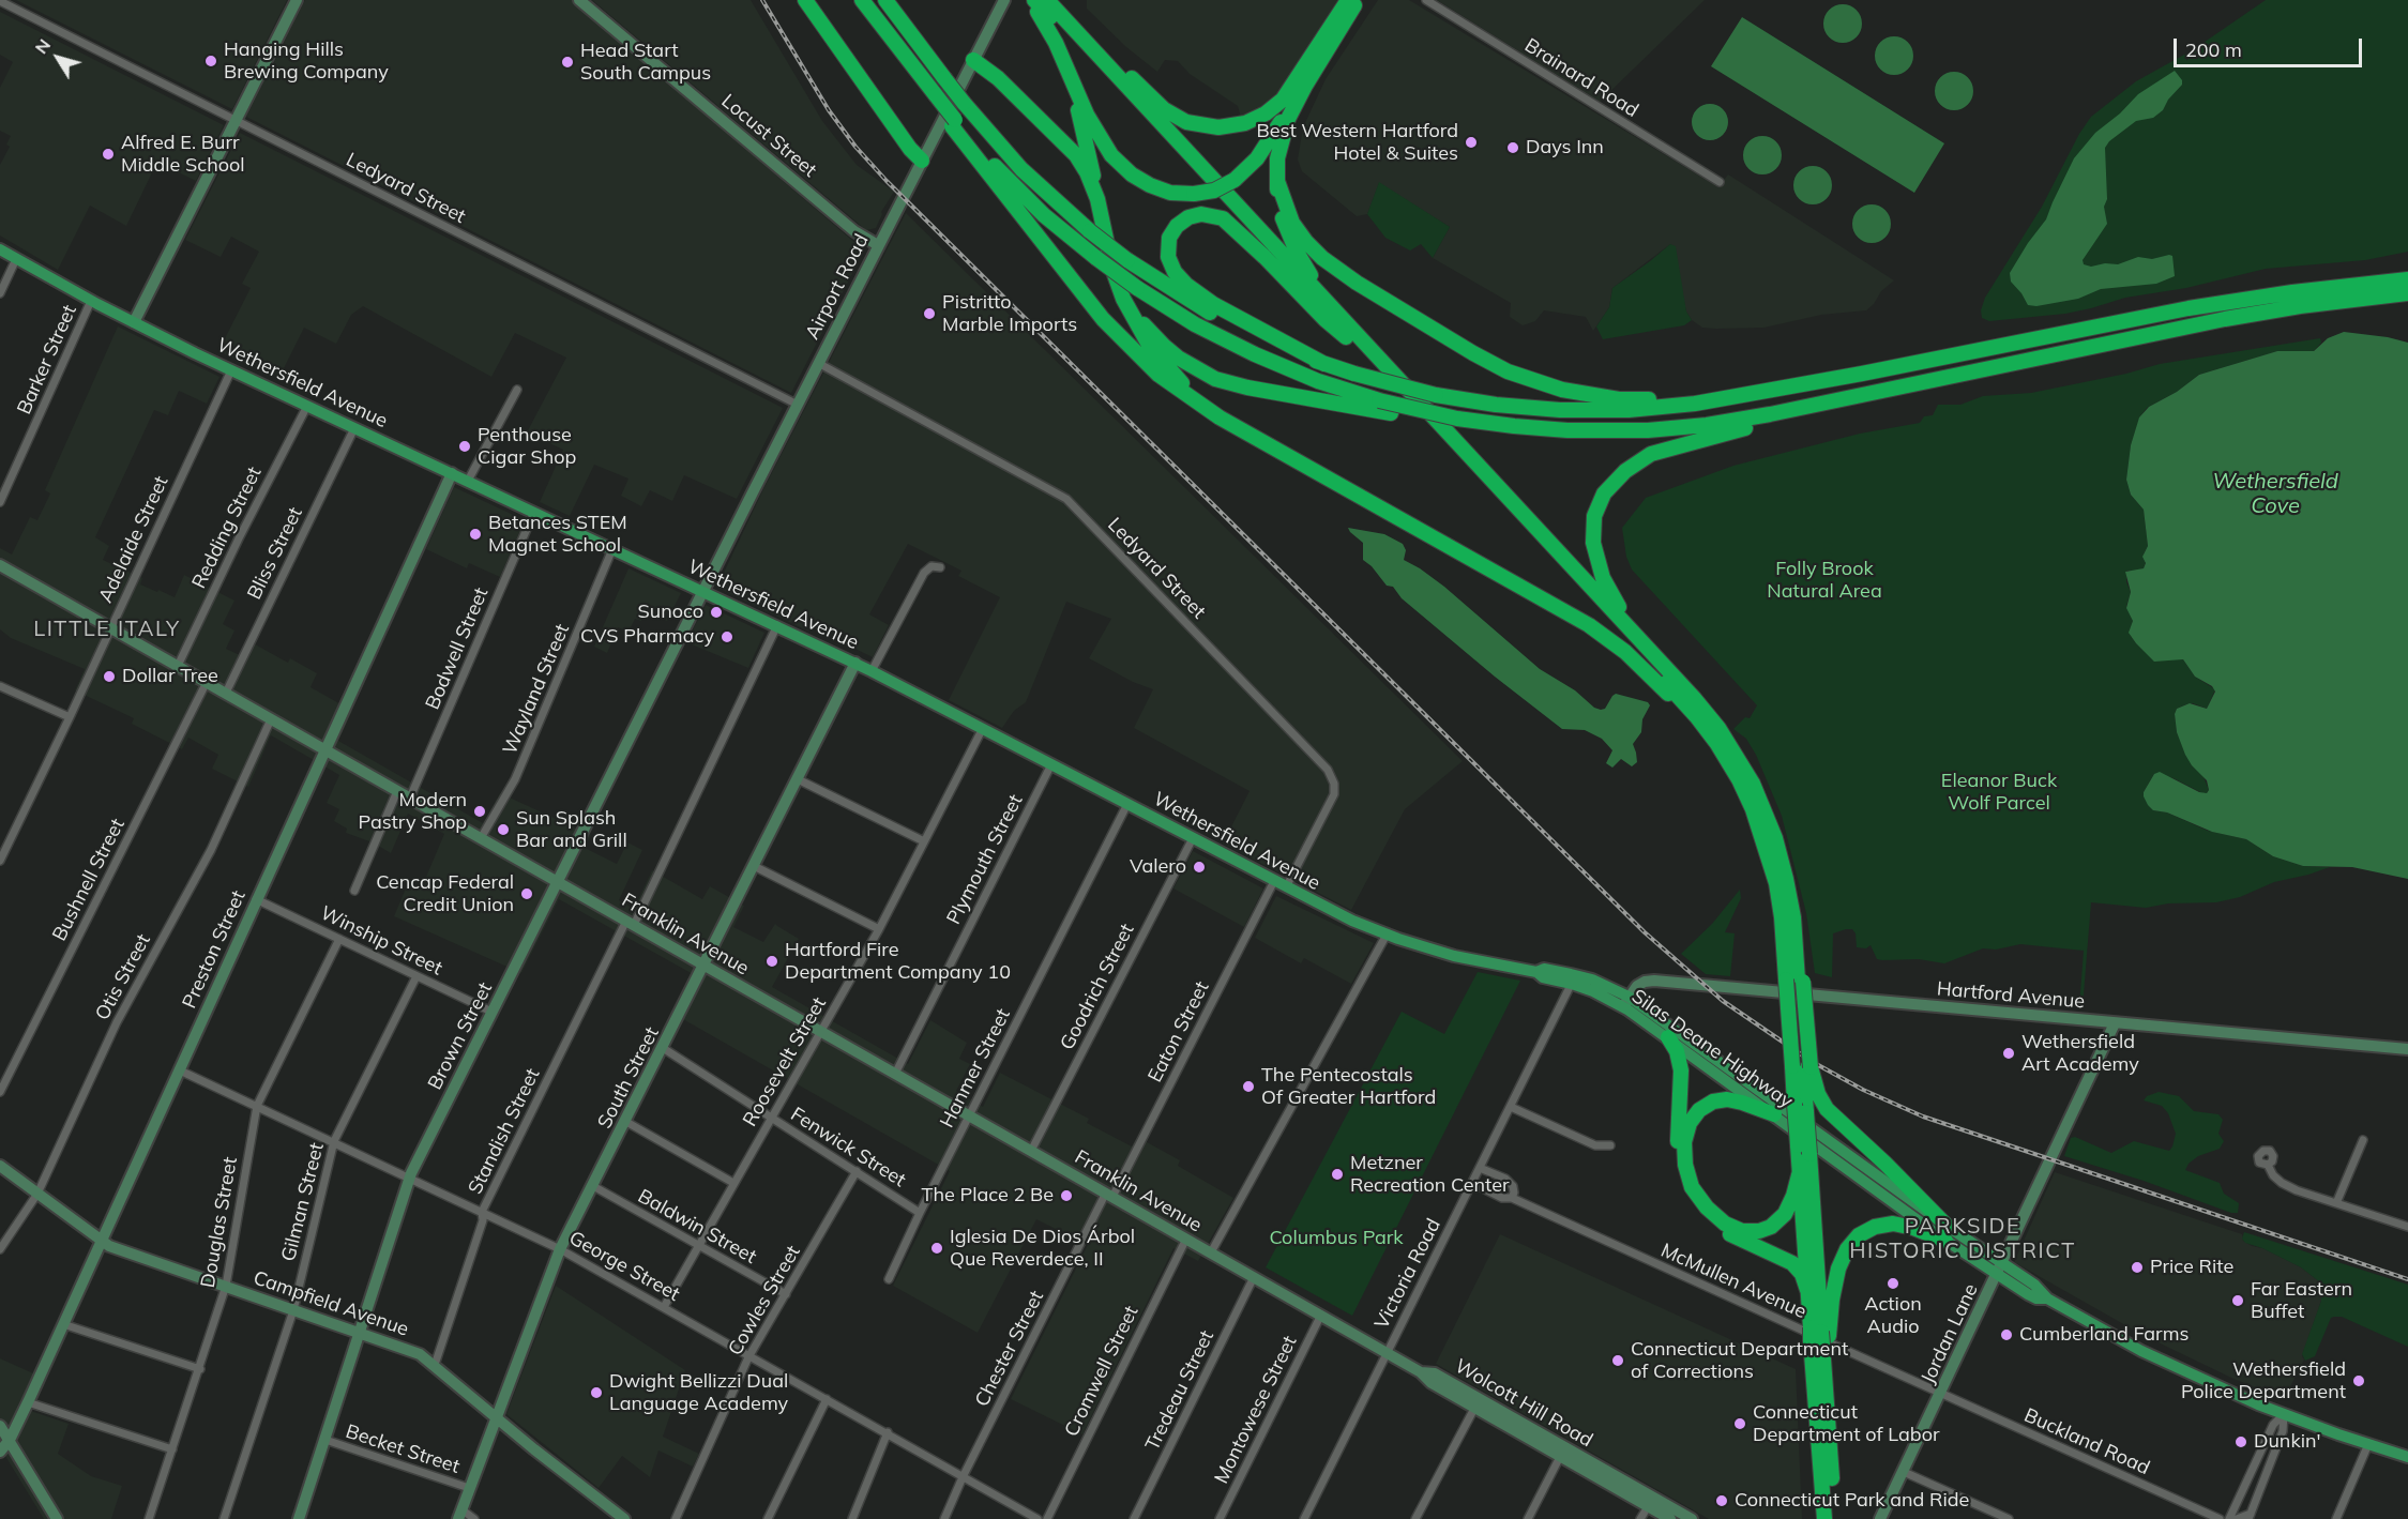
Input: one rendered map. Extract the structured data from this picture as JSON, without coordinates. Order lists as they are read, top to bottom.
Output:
{
  "streets": {
    "main road": ["Wethersfield Avenue", "Silas Deane Highway"],
    "street": [
      "Brainard Road",
      "Locust Street",
      "Ledyard Street",
      "Airport Road",
      "Barker Street",
      "Redding Street",
      "Adelaide Street",
      "Bliss Street",
      "Bodwell Street",
      "Wayland Street",
      "Plymouth Street",
      "Bushnell Street",
      "Franklin Avenue",
      "Winship Street",
      "Preston Street",
      "Otis Street",
      "Goodrich Street",
      "Hartford Avenue",
      "Eaton Street",
      "Brown Street",
      "Roosevelt Street",
      "Hanmer Street",
      "South Street",
      "Standish Street",
      "Fenwick Street",
      "Gilman Street",
      "Douglas Street",
      "Baldwin Street",
      "George Street",
      "Victoria Road",
      "McMullen Avenue",
      "Cowles Street",
      "Campfield Avenue",
      "Jordan Lane",
      "Chester Street",
      "Cromwell Street",
      "Tredeau Street",
      "Wolcott Hill Road",
      "Montowese Street",
      "Buckland Road",
      "Becket Street"
    ]
  },
  "crossings": [
    ["Locust Street", "Airport Road"],
    ["Ledyard Street", "Airport Road"],
    ["Ledyard Street", "Wethersfield Avenue"],
    ["Airport Road", "Wethersfield Avenue"],
    ["Airport Road", "Brown Street"],
    ["Barker Street", "Wethersfield Avenue"],
    ["Wethersfield Avenue", "Redding Street"],
    ["Wethersfield Avenue", "Adelaide Street"],
    ["Wethersfield Avenue", "Bliss Street"],
    ["Wethersfield Avenue", "Bodwell Street"],
    ["Wethersfield Avenue", "Wayland Street"],
    ["Wethersfield Avenue", "Plymouth Street"],
    ["Wethersfield Avenue", "Preston Street"],
    ["Wethersfield Avenue", "Goodrich Street"],
    ["Wethersfield Avenue", "Eaton Street"],
    ["Wethersfield Avenue", "Brown Street"],
    ["Wethersfield Avenue", "Silas Deane Highway"],
    ["Wethersfield Avenue", "Roosevelt Street"],
    ["Wethersfield Avenue", "Hanmer Street"],
    ["Wethersfield Avenue", "South Street"],
    ["Wethersfield Avenue", "Standish Street"],
    ["Redding Street", "Franklin Avenue"],
    ["Adelaide Street", "Franklin Avenue"],
    ["Bliss Street", "Franklin Avenue"],
    ["Bodwell Street", "Franklin Avenue"],
    ["Wayland Street", "Franklin Avenue"],
    ["Plymouth Street", "Franklin Avenue"],
    ["Bushnell Street", "Franklin Avenue"],
    ["Franklin Avenue", "Preston Street"],
    ["Franklin Avenue", "Otis Street"],
    ["Franklin Avenue", "Goodrich Street"],
    ["Franklin Avenue", "Eaton Street"],
    ["Franklin Avenue", "Brown Street"],
    ["Franklin Avenue", "Roosevelt Street"],
    ["Franklin Avenue", "Hanmer Street"],
    ["Franklin Avenue", "South Street"],
    ["Franklin Avenue", "Standish Street"],
    ["Franklin Avenue", "Victoria Road"],
    ["Franklin Avenue", "Chester Street"],
    ["Franklin Avenue", "Cromwell Street"],
    ["Franklin Avenue", "Tredeau Street"],
    ["Franklin Avenue", "Wolcott Hill Road"],
    ["Franklin Avenue", "Montowese Street"],
    ["Winship Street", "Preston Street"],
    ["Winship Street", "Brown Street"],
    ["Winship Street", "Gilman Street"],
    ["Winship Street", "Douglas Street"],
    ["Preston Street", "George Street"],
    ["Preston Street", "Campfield Avenue"],
    ["Otis Street", "Campfield Avenue"],
    ["Hartford Avenue", "Silas Deane Highway"],
    ["Hartford Avenue", "Jordan Lane"],
    ["Eaton Street", "Chester Street"],
    ["Brown Street", "George Street"],
    ["Brown Street", "Campfield Avenue"],
    ["Brown Street", "Becket Street"],
    ["Silas Deane Highway", "Victoria Road"],
    ["Silas Deane Highway", "Jordan Lane"],
    ["Roosevelt Street", "Fenwick Street"],
    ["Roosevelt Street", "Baldwin Street"],
    ["Roosevelt Street", "George Street"],
    ["Hanmer Street", "Fenwick Street"],
    ["South Street", "Fenwick Street"],
    ["South Street", "Baldwin Street"],
    ["South Street", "George Street"],
    ["South Street", "Campfield Avenue"],
    ["South Street", "Becket Street"],
    ["Standish Street", "George Street"],
    ["Standish Street", "Campfield Avenue"],
    ["Fenwick Street", "Cowles Street"],
    ["Gilman Street", "George Street"],
    ["Gilman Street", "Campfield Avenue"],
    ["Douglas Street", "George Street"],
    ["Douglas Street", "Campfield Avenue"],
    ["Baldwin Street", "Cowles Street"],
    ["George Street", "Cowles Street"],
    ["George Street", "Chester Street"],
    ["Victoria Road", "McMullen Avenue"],
    ["McMullen Avenue", "Jordan Lane"],
    ["McMullen Avenue", "Buckland Road"],
    ["Jordan Lane", "Buckland Road"]
  ],
  "districts": ["LITTLE ITALY", "PARKSIDE HISTORIC DISTRICT"],
  "water": ["Wethersfield Cove"],
  "parks": ["Folly Brook Natural Area", "Eleanor Buck Wolf Parcel", "Columbus Park"],
  "places": [
    "Hanging Hills Brewing Company",
    "Head Start South Campus",
    "Best Western Hartford Hotel & Suites",
    "Days Inn",
    "Alfred E. Burr Middle School",
    "Pistritto Marble Imports",
    "Penthouse Cigar Shop",
    "Betances STEM Magnet School",
    "Sunoco",
    "CVS Pharmacy",
    "Dollar Tree",
    "Modern Pastry Shop",
    "Sun Splash Bar and Grill",
    "Valero",
    "Cencap Federal Credit Union",
    "Hartford Fire Department Company 10",
    "Wethersfield Art Academy",
    "The Pentecostals Of Greater Hartford",
    "Metzner Recreation Center",
    "The Place 2 Be",
    "Iglesia De Dios Árbol Que Reverdece, II",
    "Price Rite",
    "Action Audio",
    "Far Eastern Buffet",
    "Cumberland Farms",
    "Connecticut Department of Corrections",
    "Wethersfield Police Department",
    "Dwight Bellizzi Dual Language Academy",
    "Connecticut Department of Labor",
    "Dunkin'",
    "Connecticut Park and Ride"
  ],
  "scale_bar": "200 m",
  "north": "top left"
}
